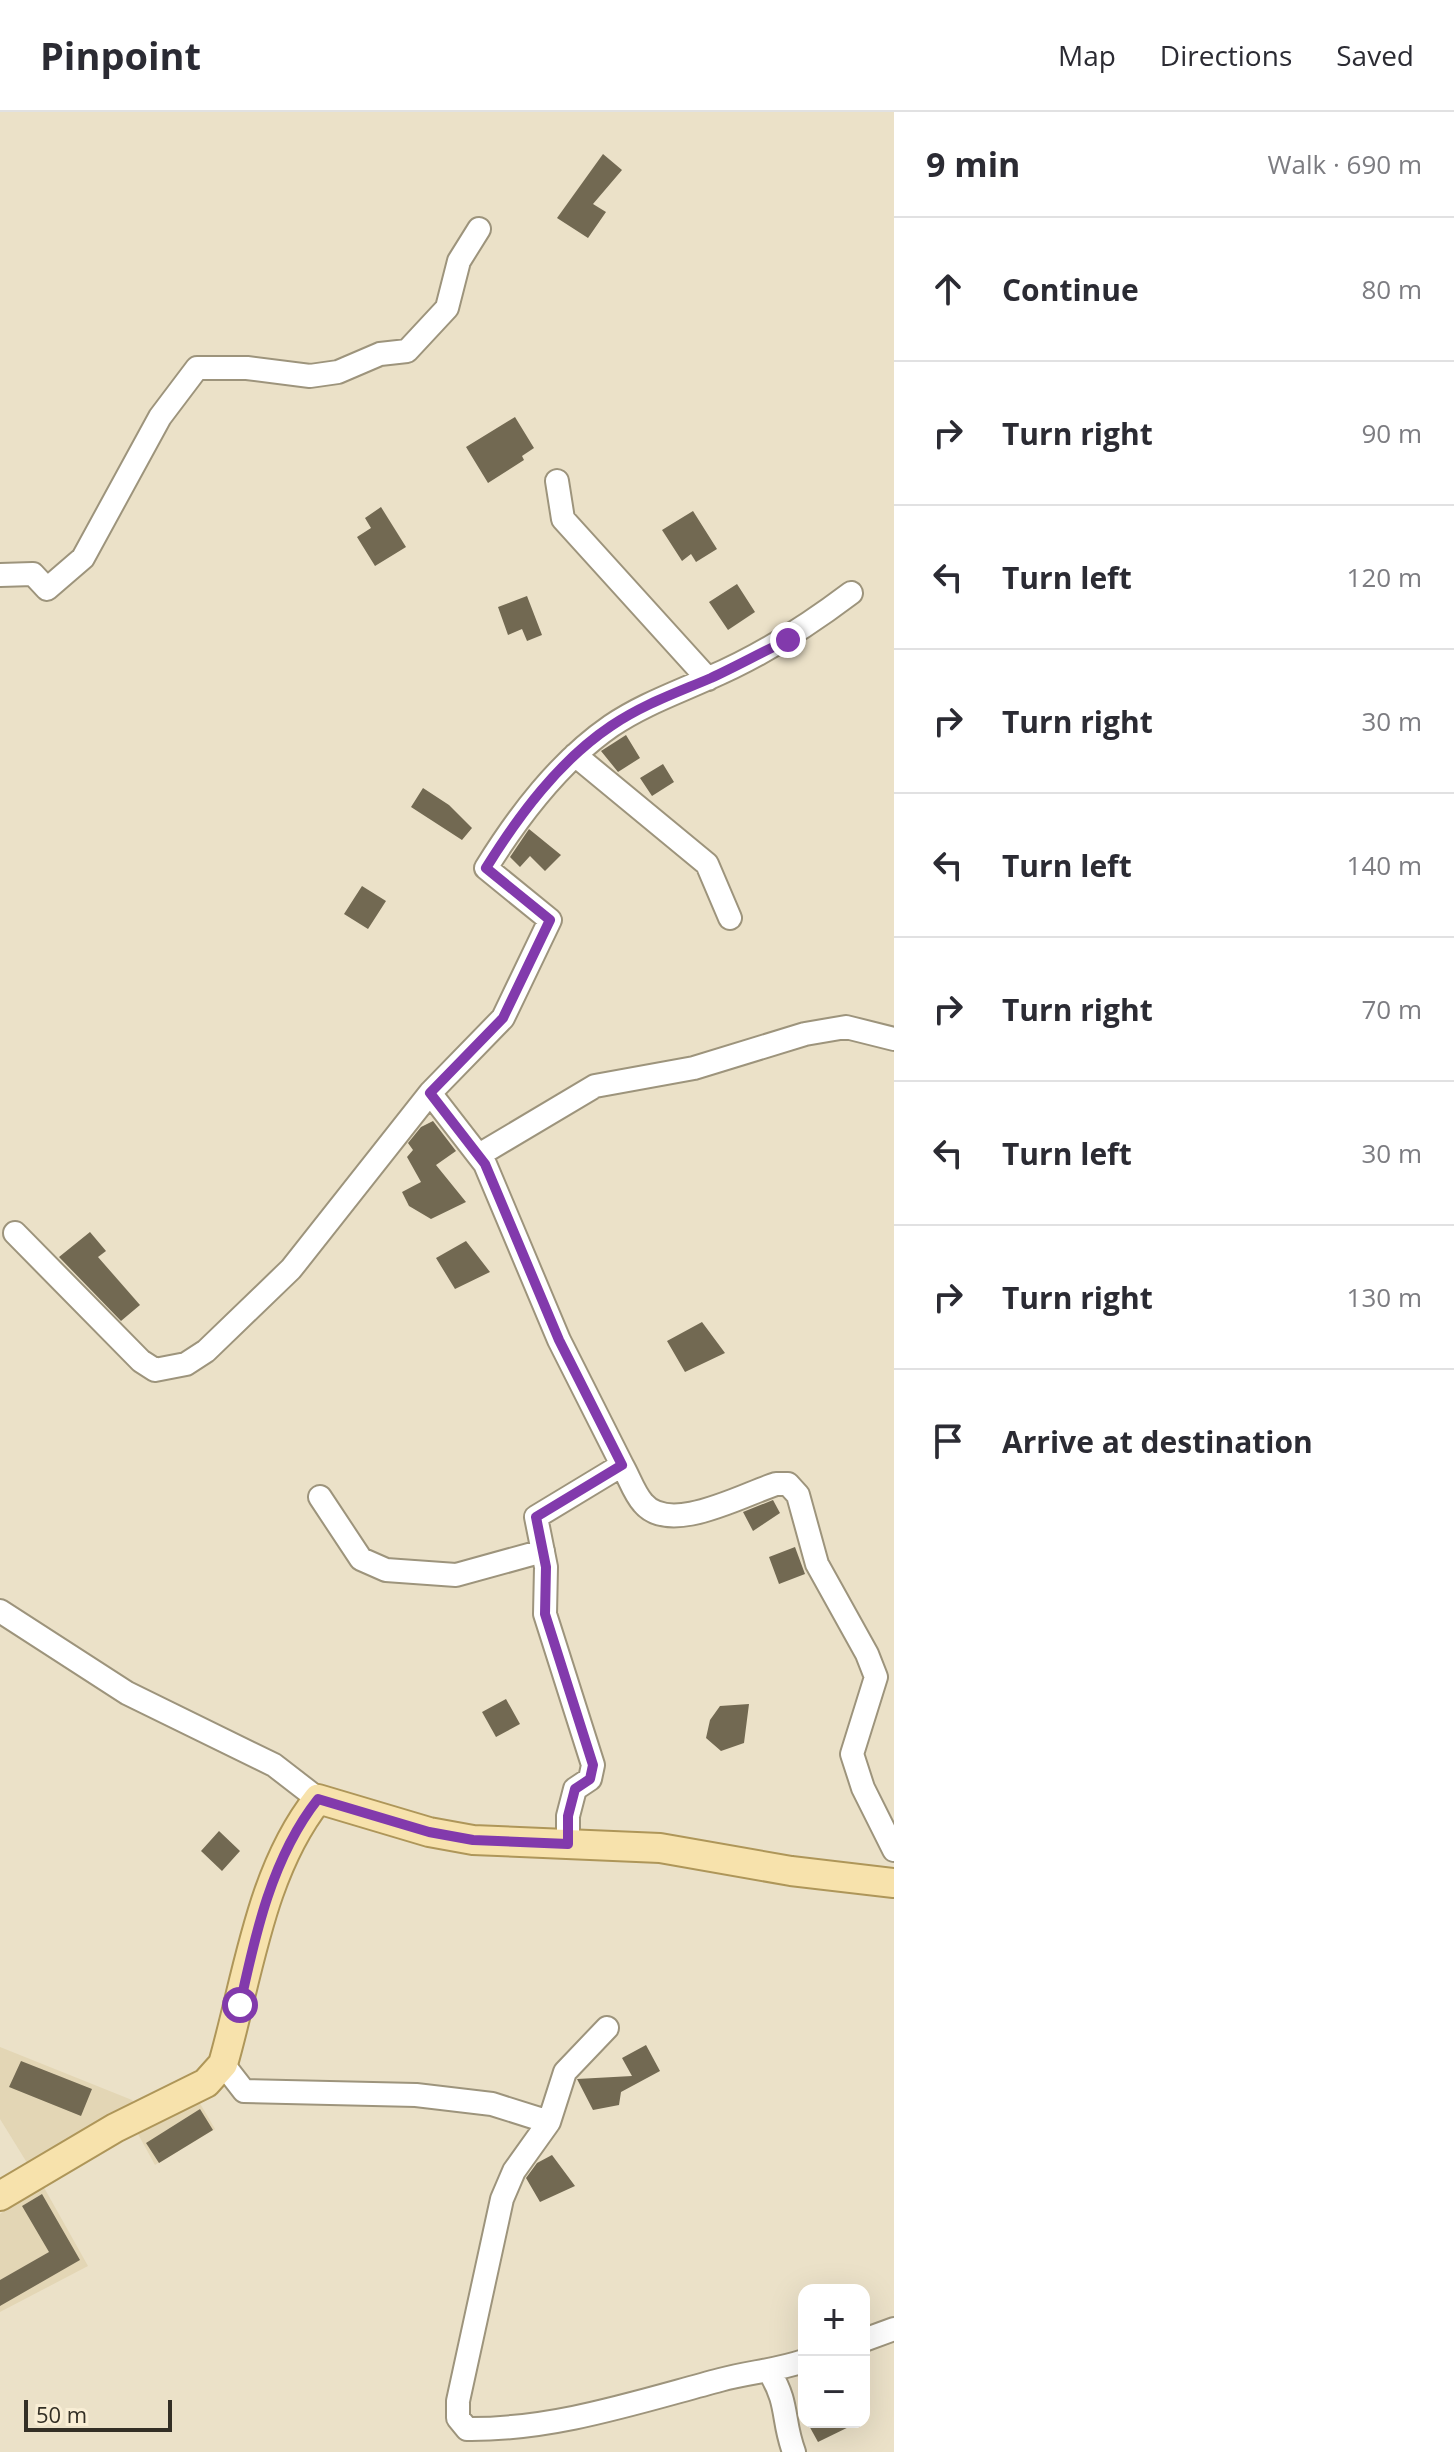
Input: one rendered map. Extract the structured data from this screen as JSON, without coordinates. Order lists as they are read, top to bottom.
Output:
{
  "scale_bar": "50 m",
  "page": {
    "header": "Pinpoint",
    "nav": ["Map", "Directions", "Saved"],
    "heading": ["9 min", "Walk · 690 m"],
    "list": [
      ["Continue", "80 m"],
      ["Turn right", "90 m"],
      ["Turn left", "120 m"],
      ["Turn right", "30 m"],
      ["Turn left", "140 m"],
      ["Turn right", "70 m"],
      ["Turn left", "30 m"],
      ["Turn right", "130 m"],
      "Arrive at destination"
    ],
    "map_buttons": ["+", "−"],
    "scale": "50 m"
  }
}
